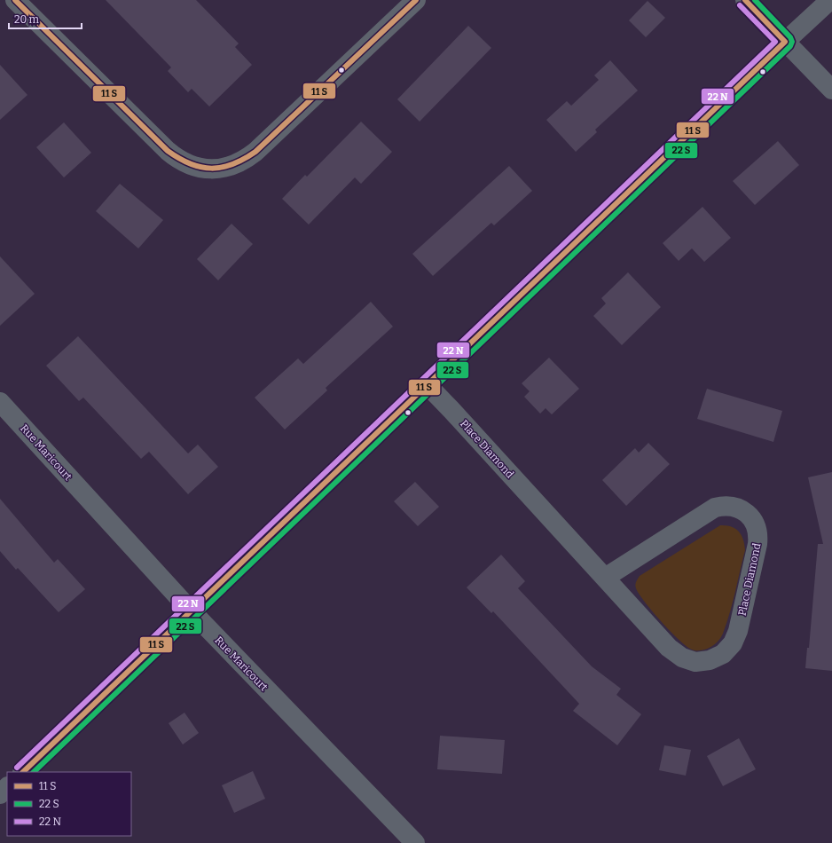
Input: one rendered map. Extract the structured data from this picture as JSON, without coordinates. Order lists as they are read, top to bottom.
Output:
{
  "streets": {
    "street": ["Place Diamond", "Rue Maricourt"]
  },
  "legend": ["11 S", "22 S", "22 N"],
  "scale_bar": "20 m"
}
